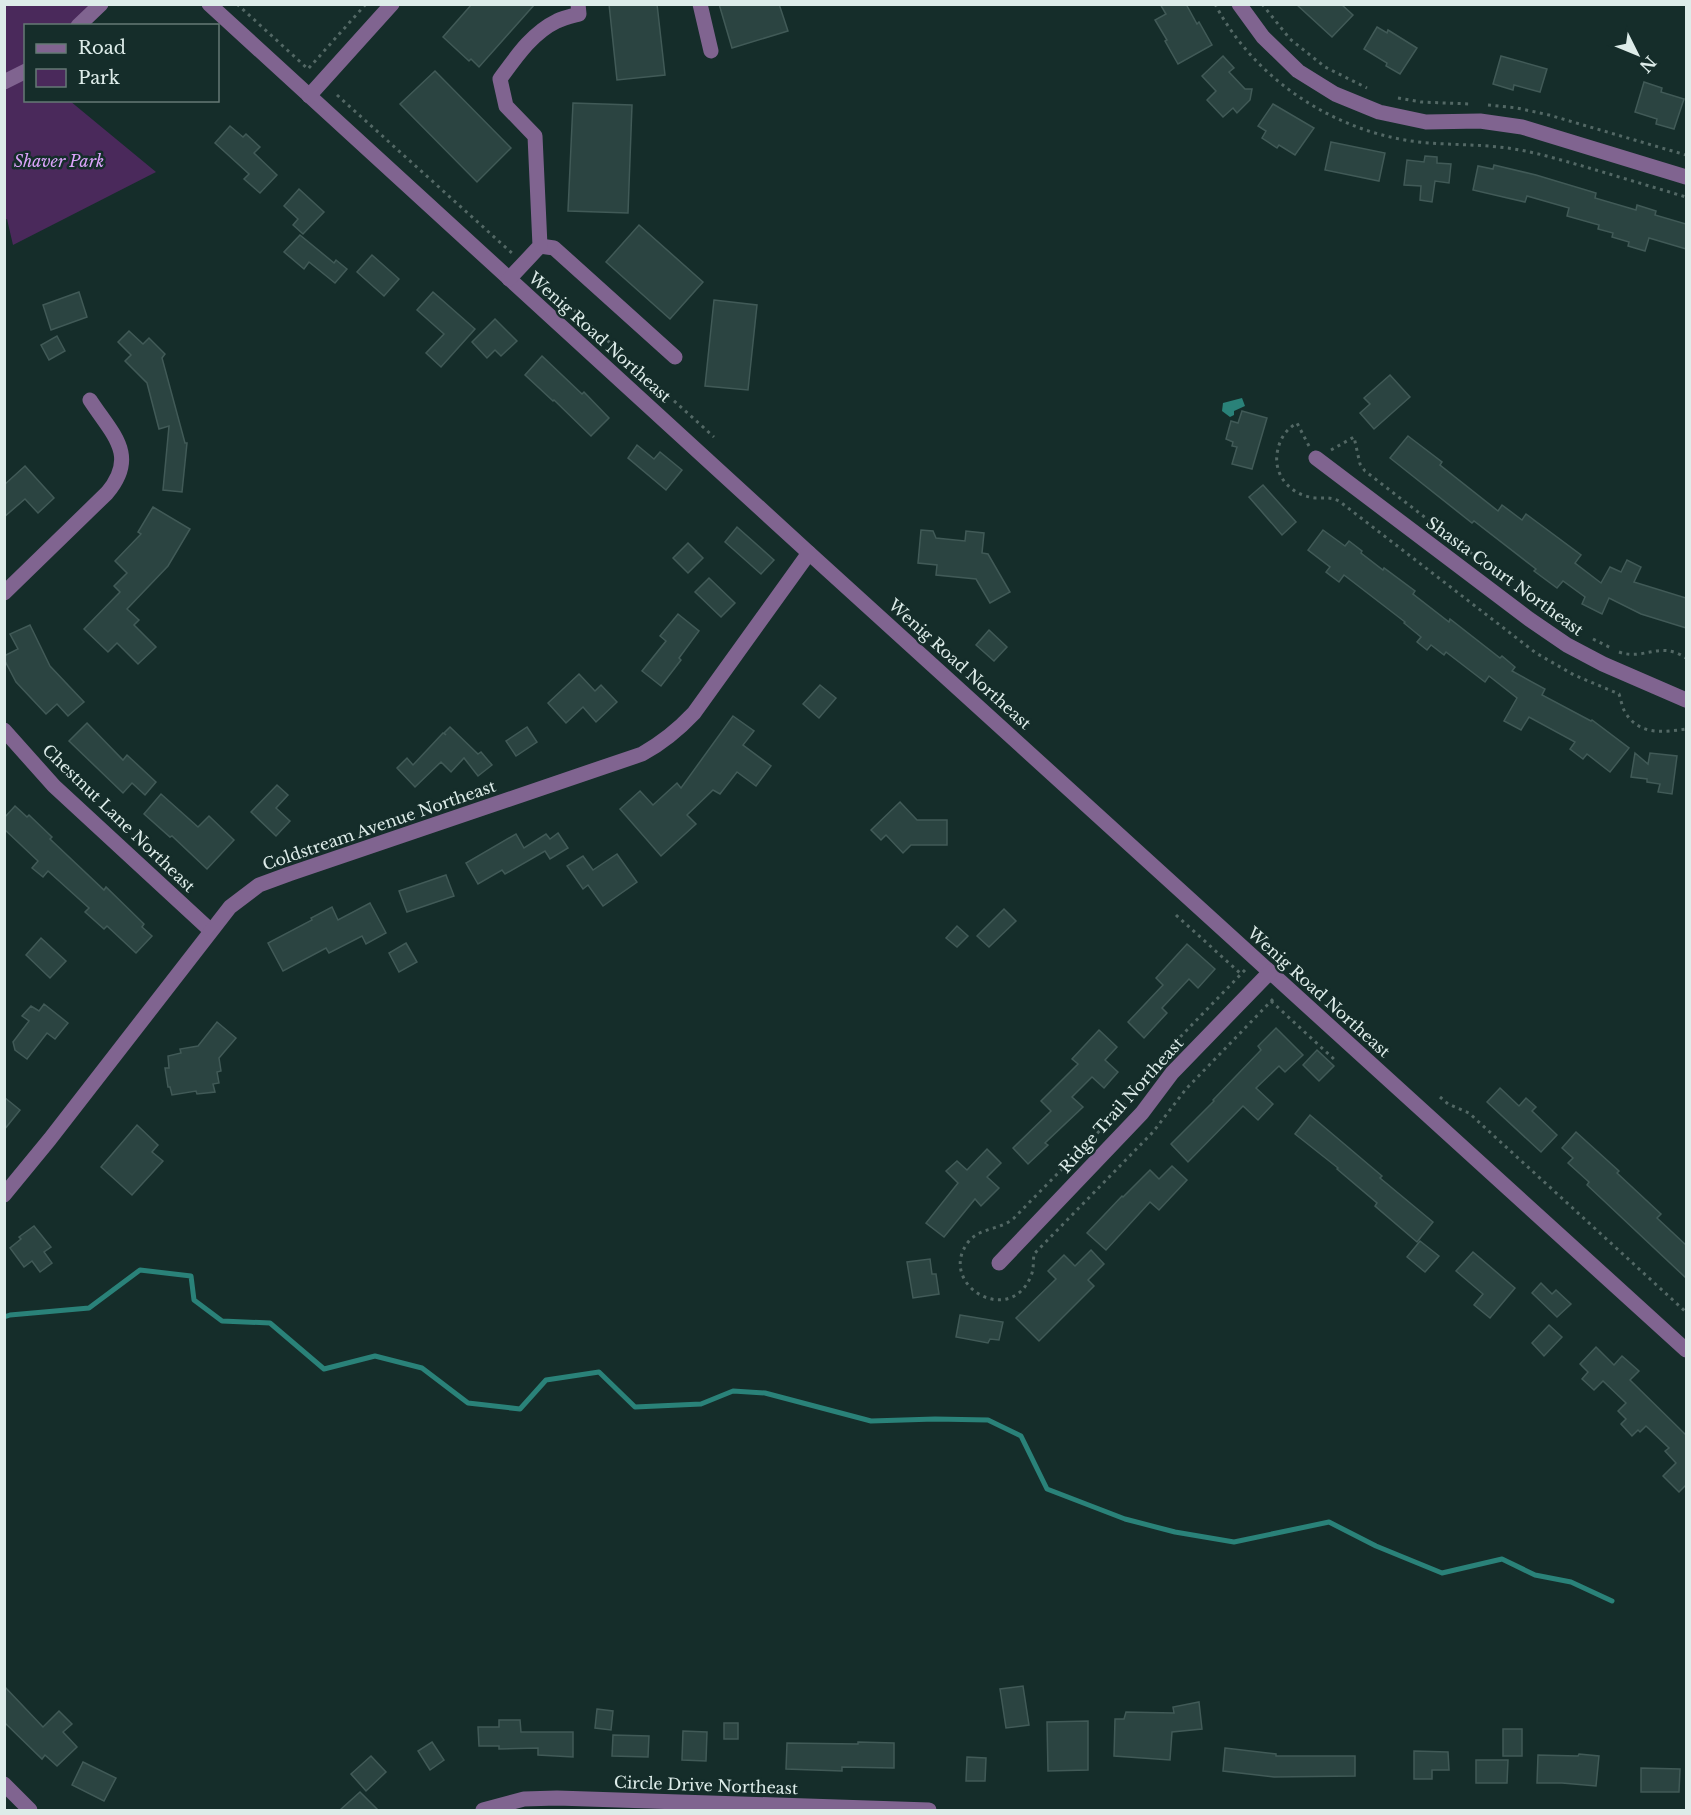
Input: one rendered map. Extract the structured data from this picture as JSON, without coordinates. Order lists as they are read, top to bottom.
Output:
{
  "streets": {
    "street": [
      "Wenig Road Northeast",
      "Shasta Court Northeast",
      "Chestnut Lane Northeast",
      "Coldstream Avenue Northeast",
      "Ridge Trail Northeast",
      "Circle Drive Northeast"
    ]
  },
  "crossings": [
    ["Wenig Road Northeast", "Coldstream Avenue Northeast"],
    ["Wenig Road Northeast", "Ridge Trail Northeast"],
    ["Chestnut Lane Northeast", "Coldstream Avenue Northeast"]
  ],
  "parks": ["Shaver Park"],
  "legend": ["Road", "Park"],
  "north": "bottom right"
}
